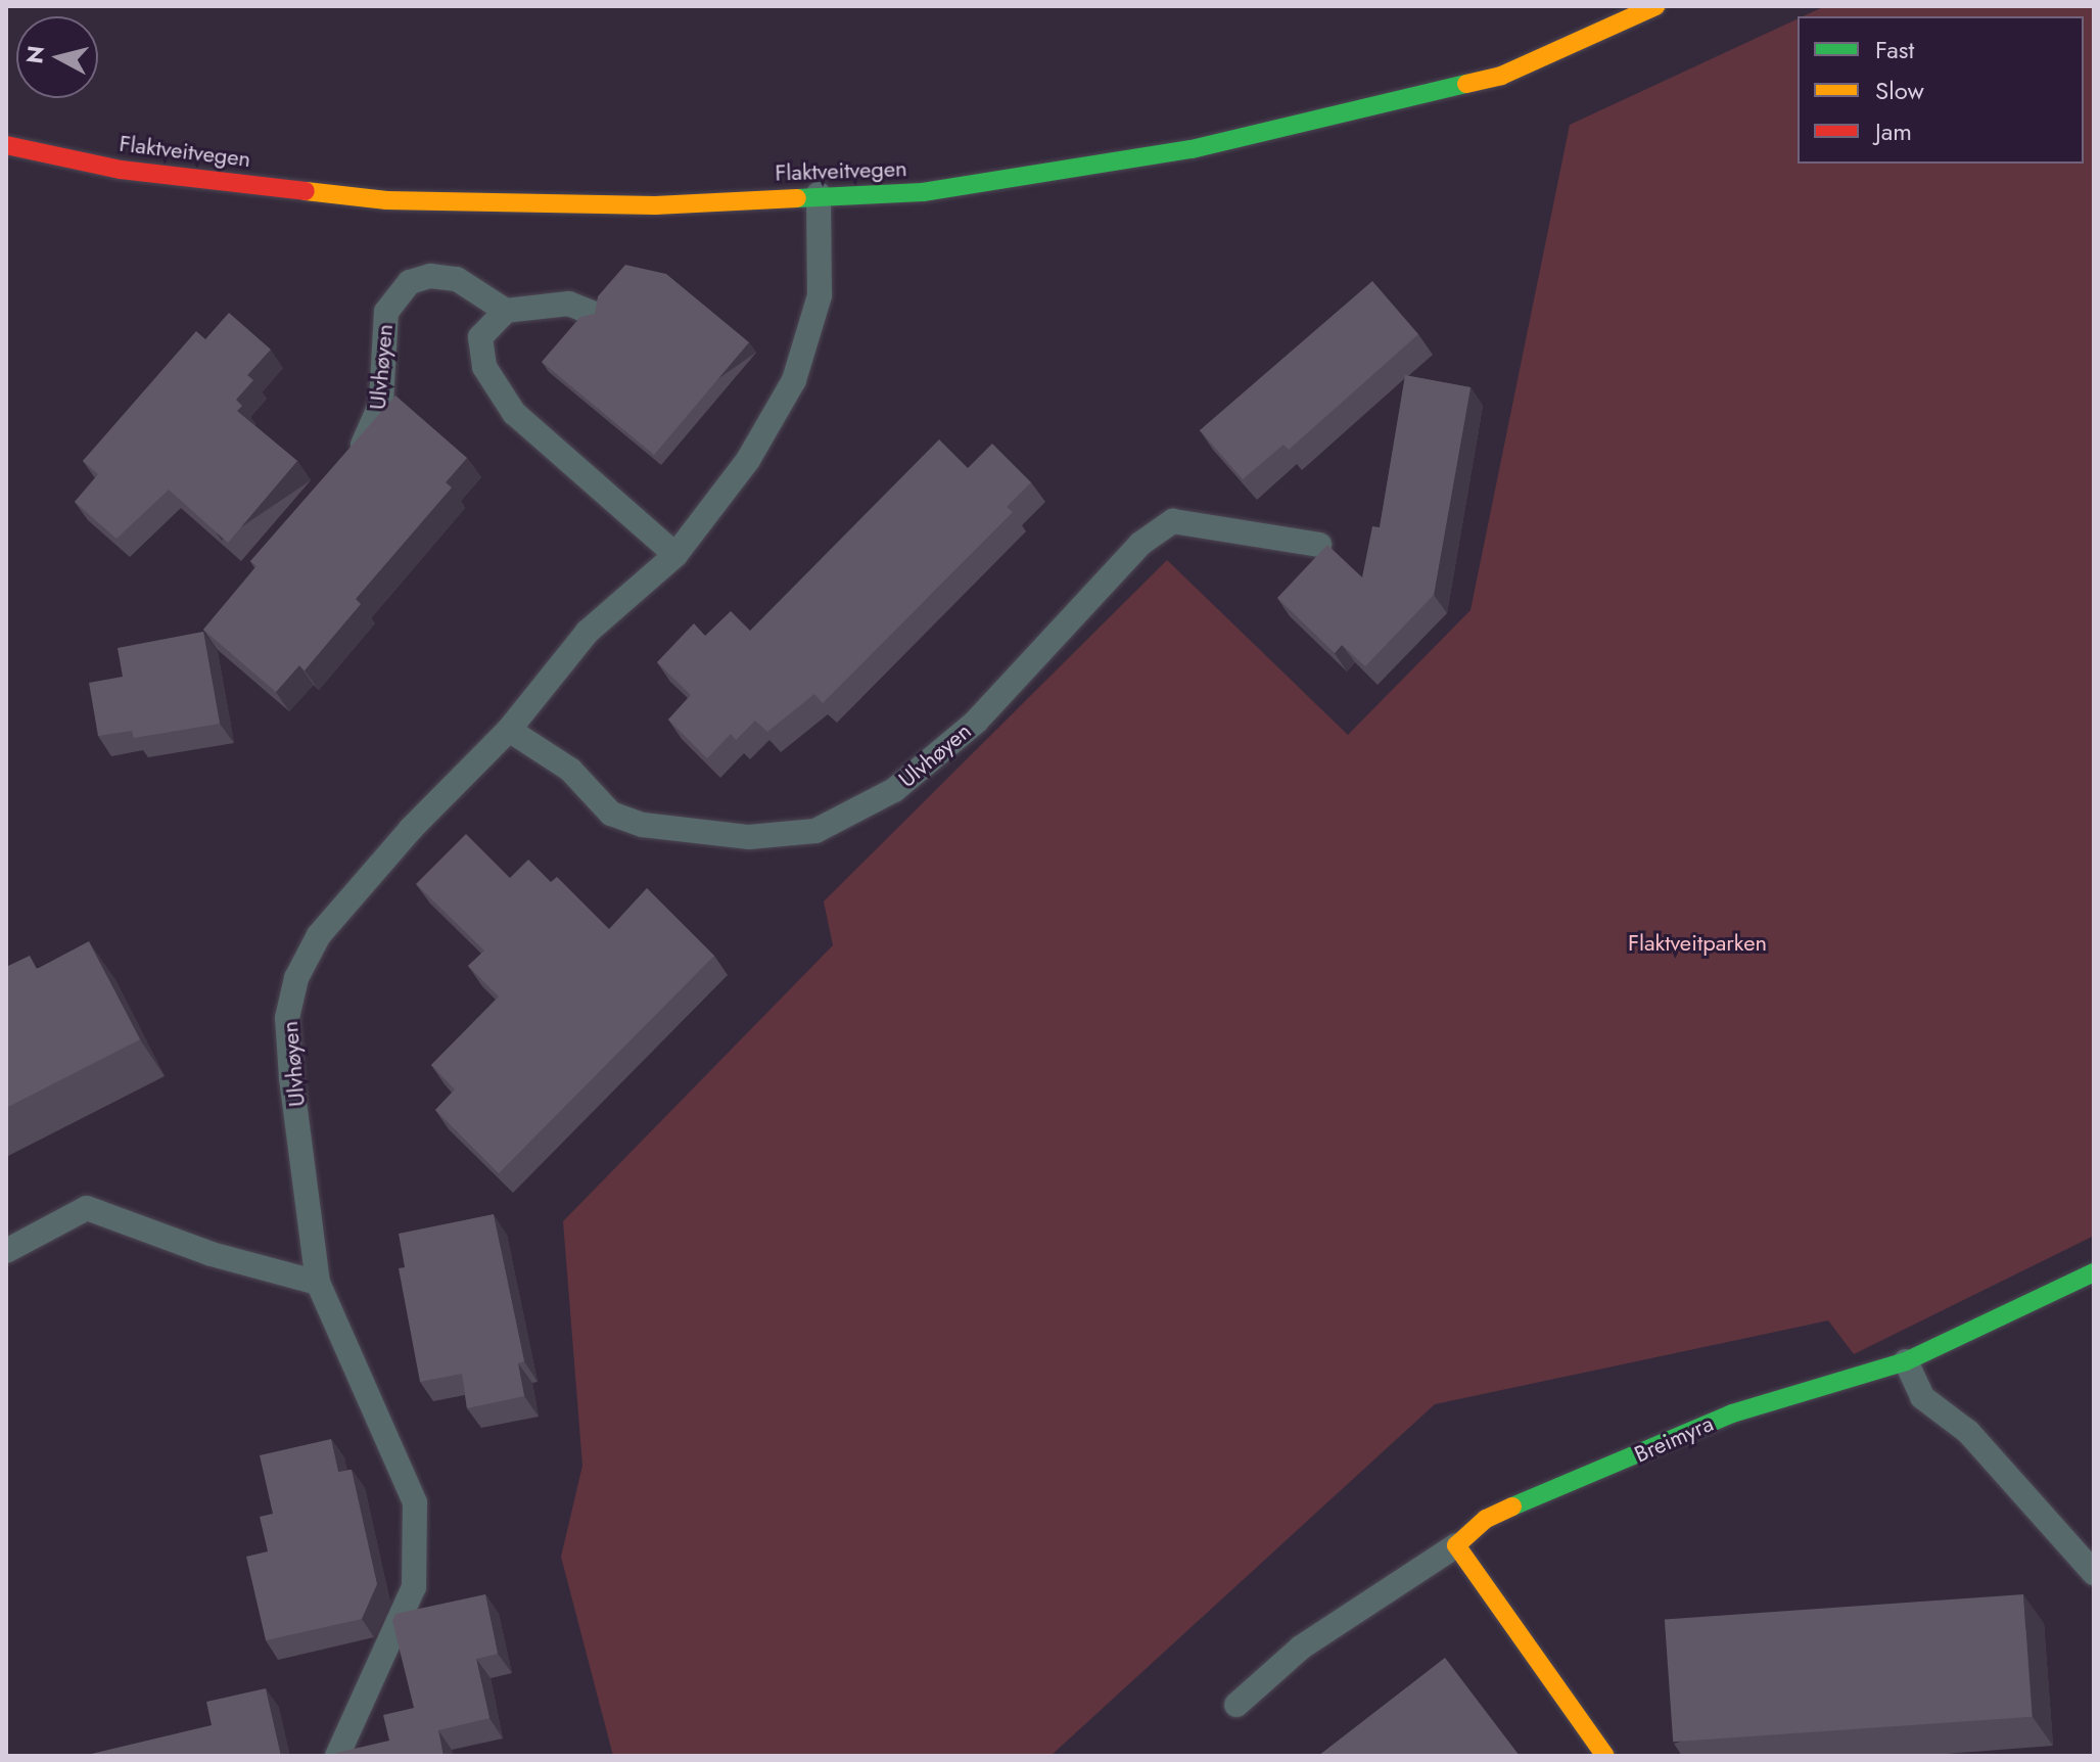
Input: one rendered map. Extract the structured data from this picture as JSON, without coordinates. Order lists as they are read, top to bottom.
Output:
{
  "streets": {
    "main road": ["Flaktveitvegen", "Breimyra"],
    "lane": ["Ulvhøyen"]
  },
  "crossings": [
    ["Flaktveitvegen", "Ulvhøyen"]
  ],
  "parks": ["Flaktveitparken"],
  "legend": ["Fast", "Slow", "Jam"],
  "north": "left"
}
